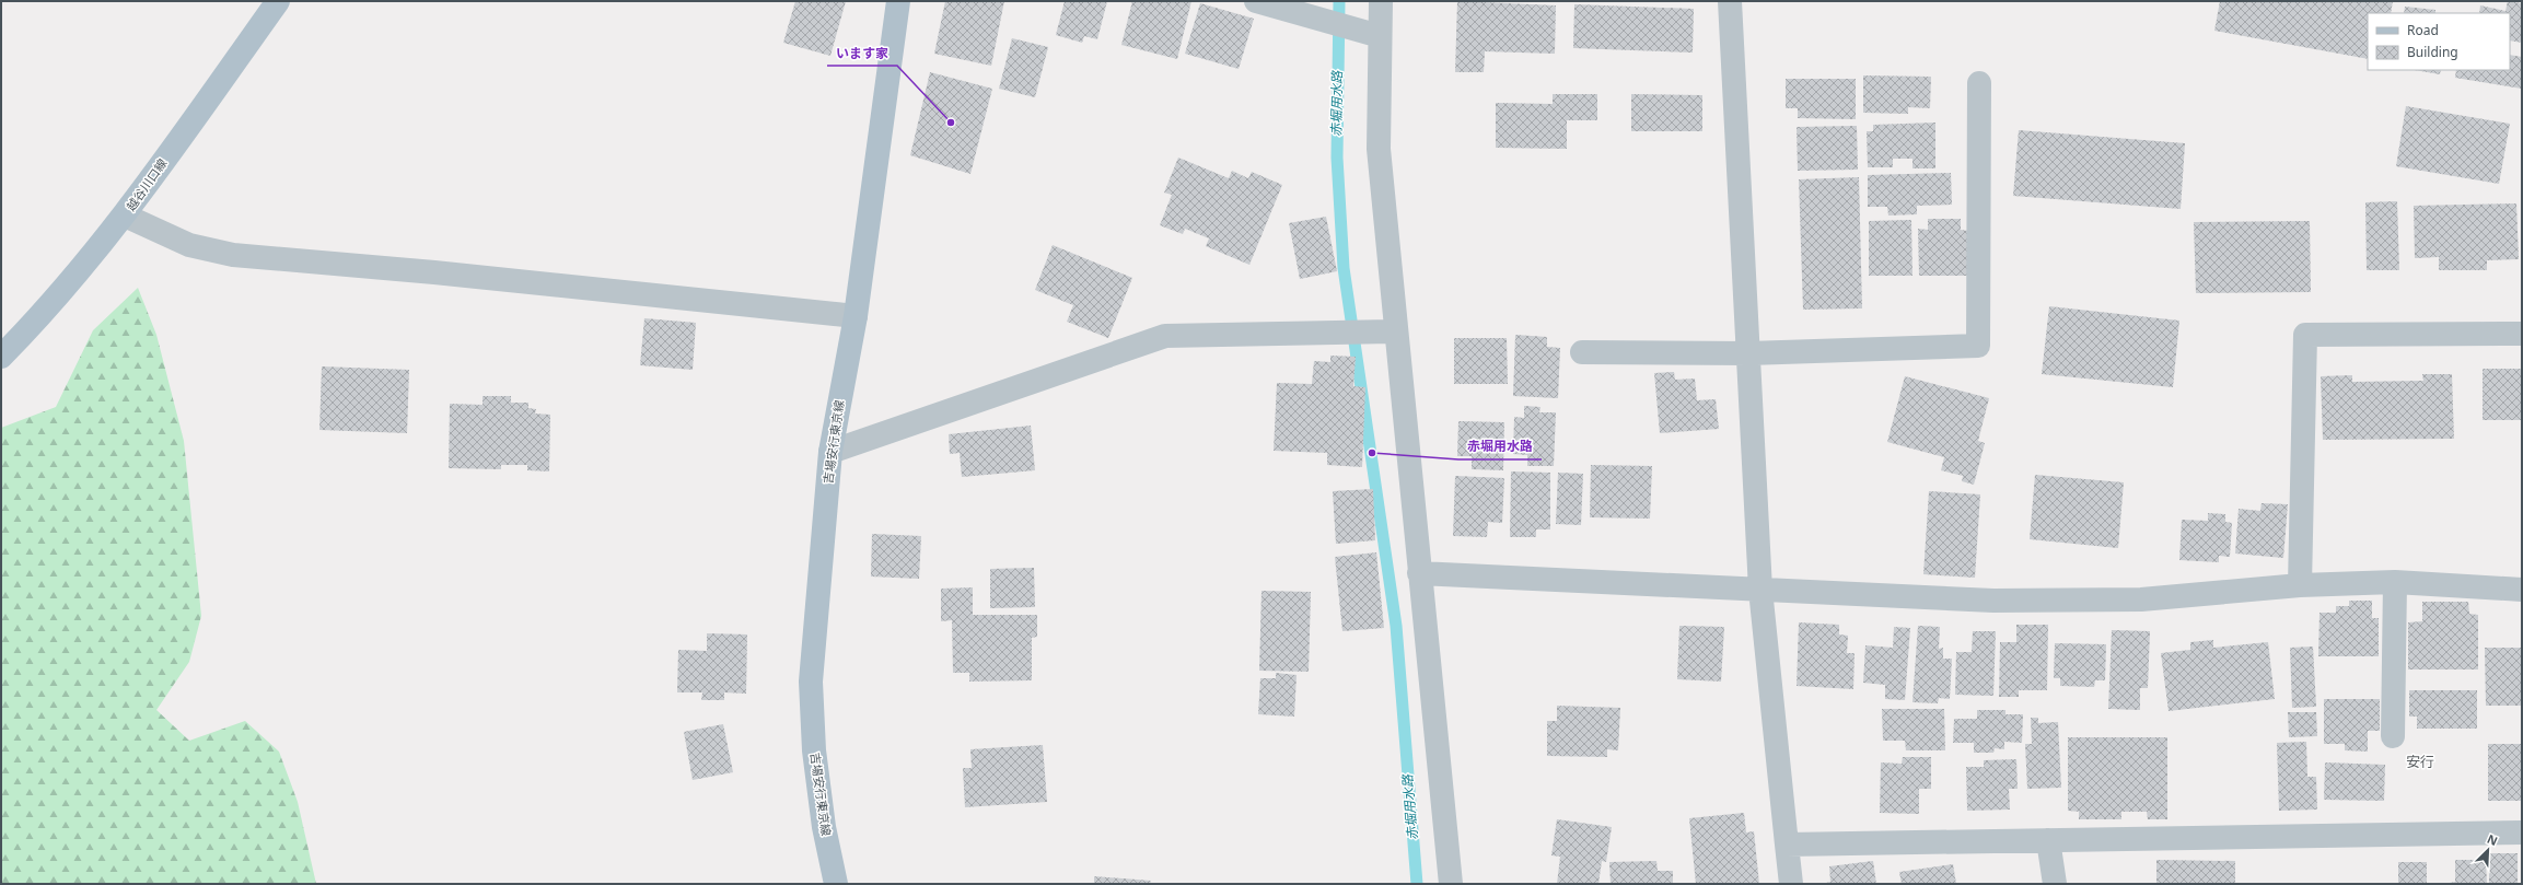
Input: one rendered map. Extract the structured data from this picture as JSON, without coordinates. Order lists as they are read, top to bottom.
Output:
{
  "streets": {
    "main road": ["越谷川口線", "吉場安行東京線"]
  },
  "districts": ["安行"],
  "water": ["赤堀用水路"],
  "places": ["います家", "赤堀用水路"],
  "legend": ["Road", "Building"],
  "north": "top right"
}
